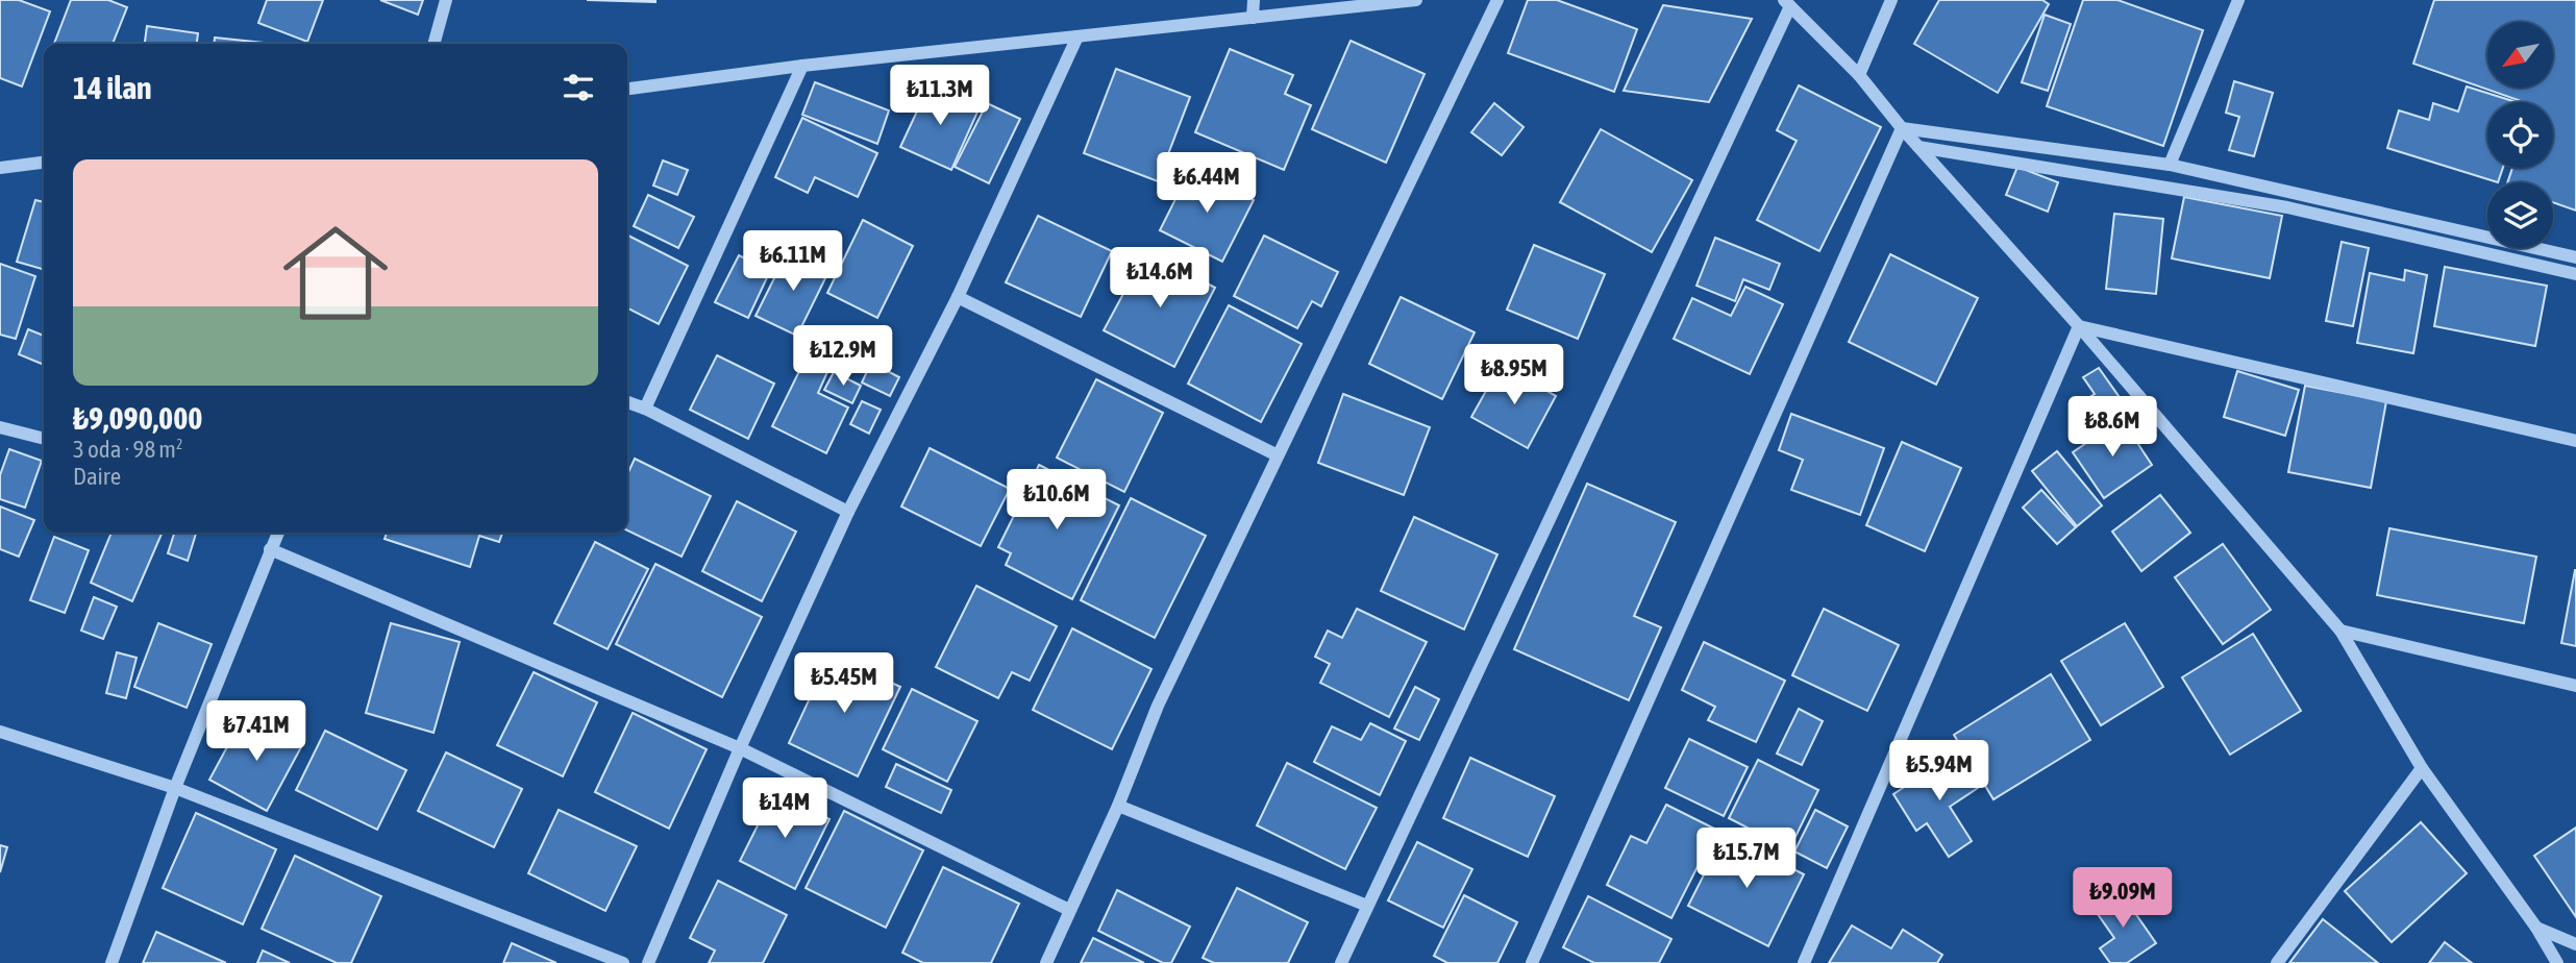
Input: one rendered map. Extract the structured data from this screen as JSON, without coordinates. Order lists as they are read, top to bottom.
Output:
{
  "north": "bottom left",
  "page": {
    "heading": "14 ilan",
    "price": [
      "₺11.3M",
      "₺6.44M",
      "₺6.11M",
      "₺14.6M",
      "₺12.9M",
      "₺8.95M",
      "₺8.6M",
      "₺10.6M",
      "₺5.45M",
      "₺7.41M",
      "₺5.94M",
      "₺14M",
      "₺15.7M",
      "₺9.09M"
    ],
    "list": [
      {
        "name": "₺9,090,000",
        "note": "3 oda · 98 m² · Daire"
      }
    ]
  }
}
